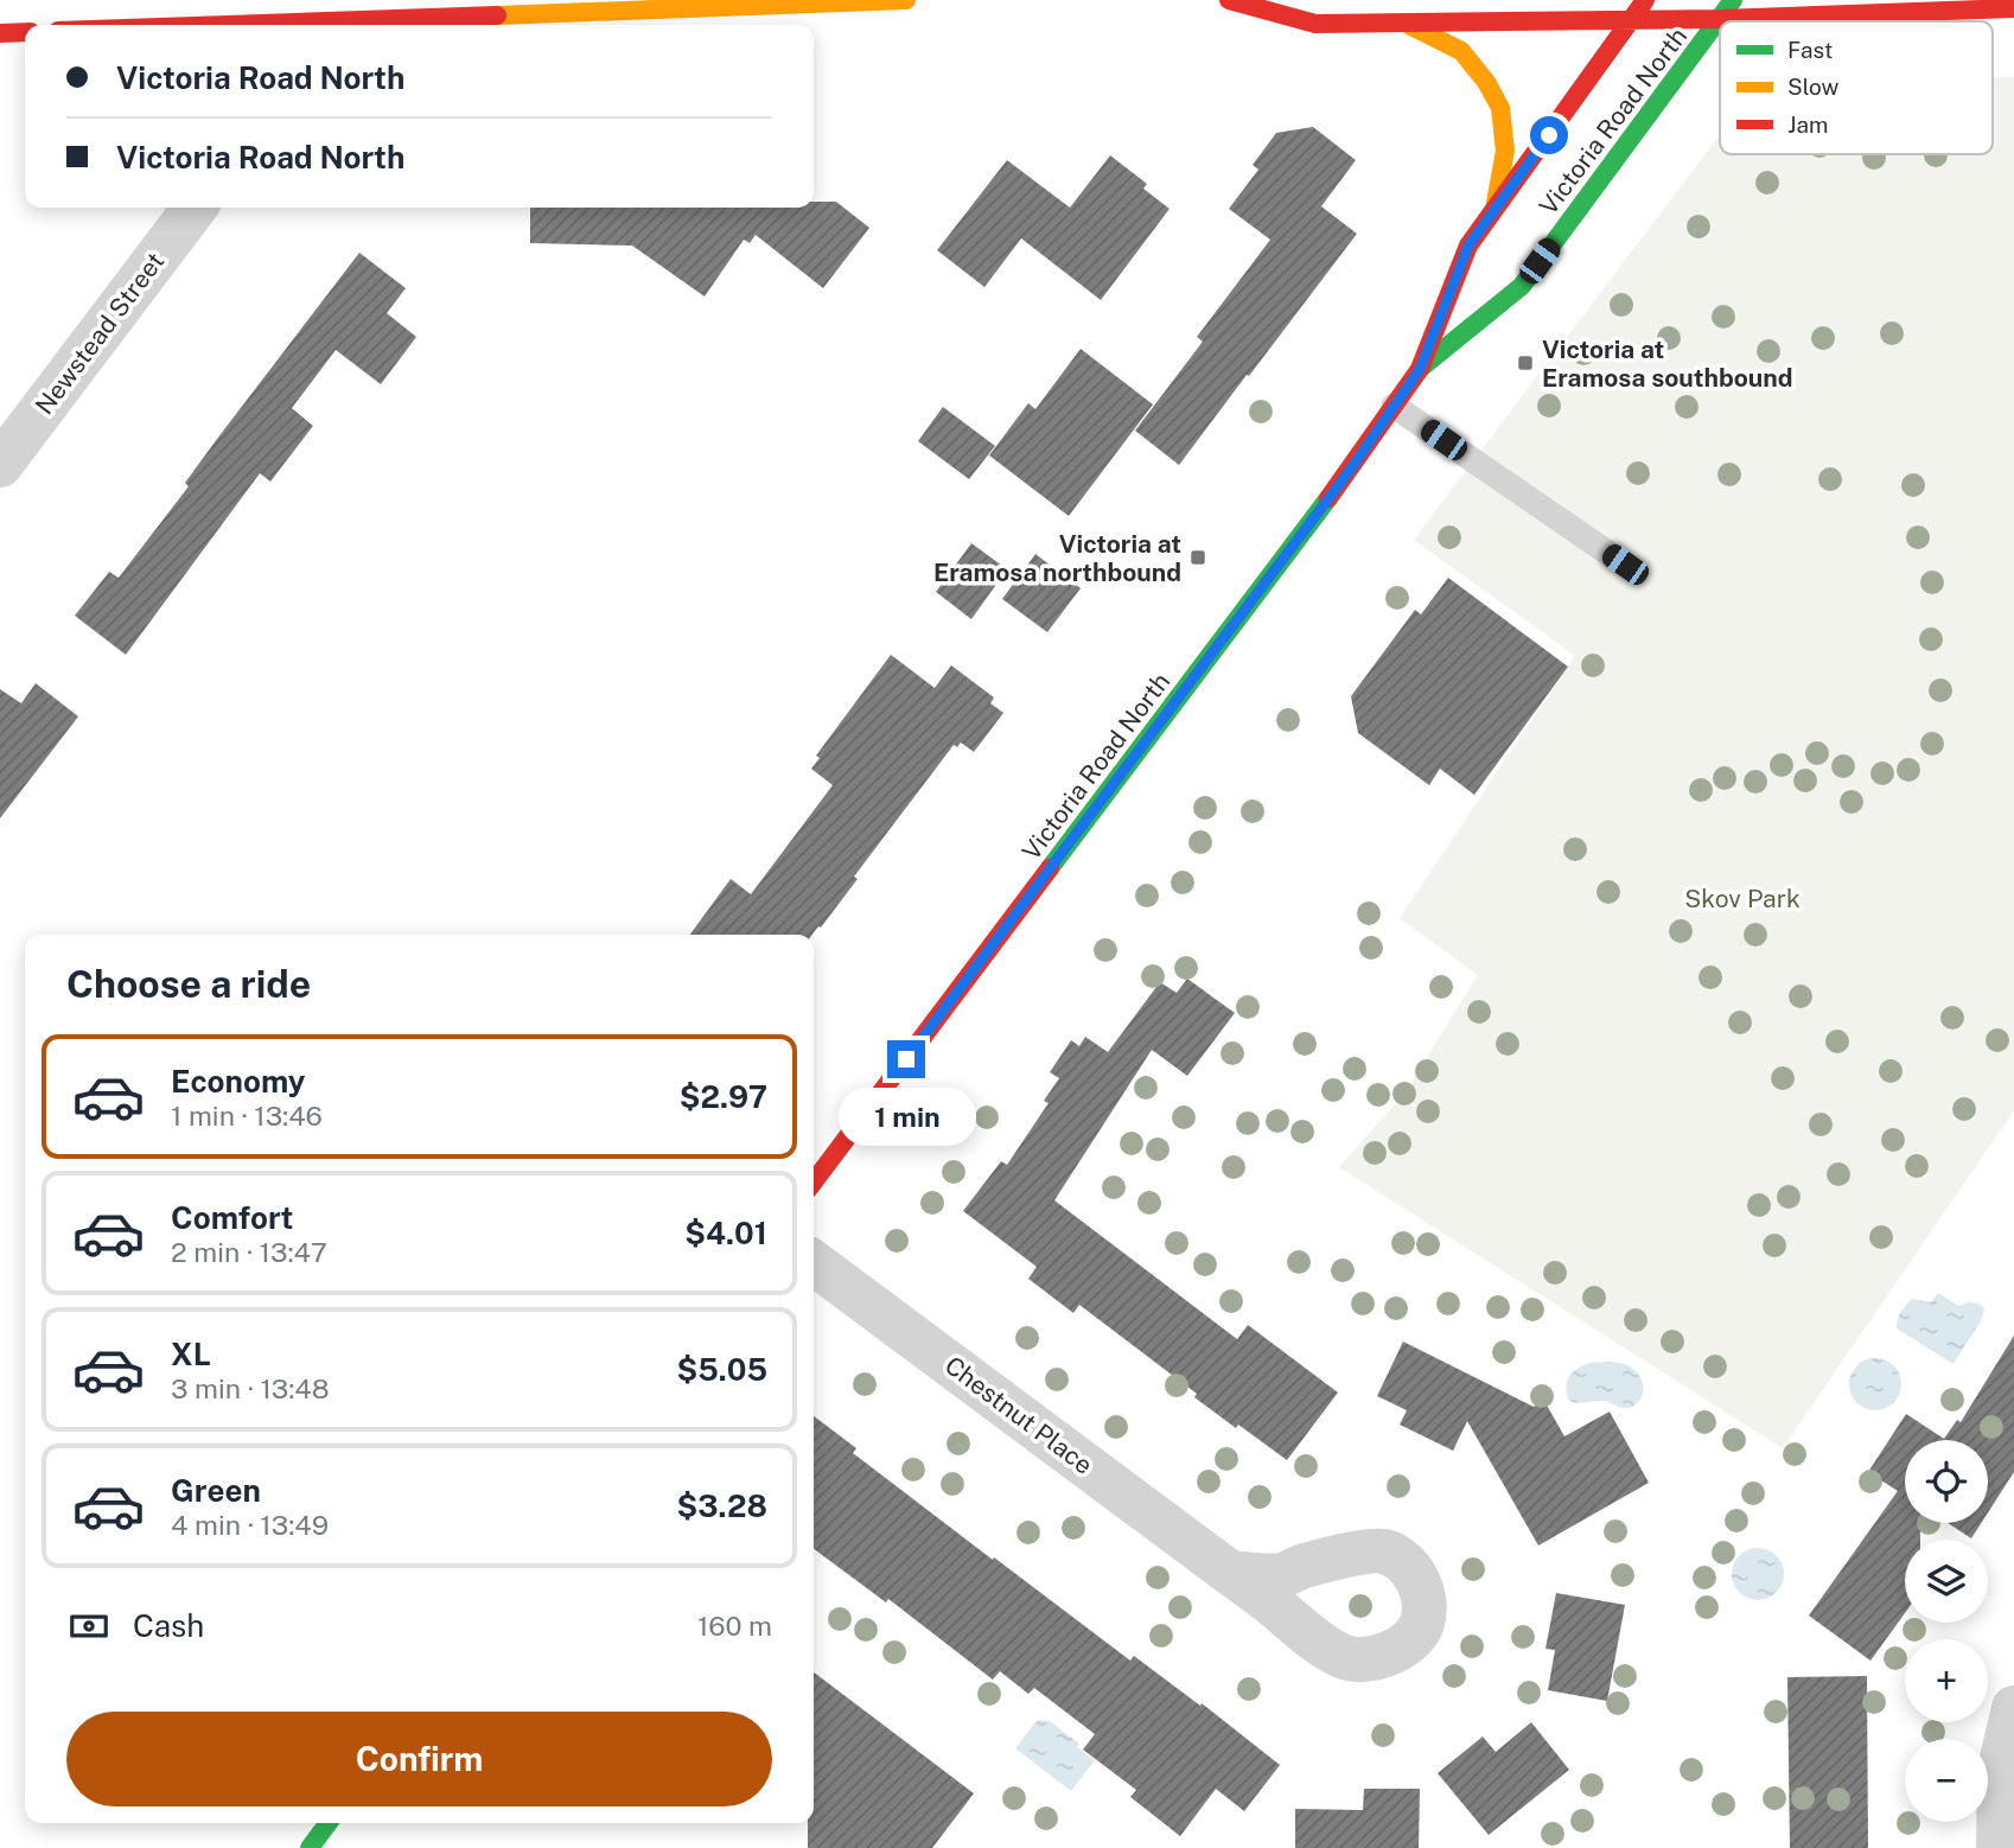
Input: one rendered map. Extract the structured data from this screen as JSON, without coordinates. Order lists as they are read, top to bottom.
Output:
{
  "streets": {
    "main road": ["Victoria Road North"],
    "street": ["Newstead Street", "Chestnut Place"]
  },
  "parks": ["Skov Park"],
  "places": {
    "transit": ["Victoria at Eramosa southbound", "Victoria at Eramosa northbound"]
  },
  "legend": ["Fast", "Slow", "Jam"],
  "page": {
    "banner": ["Victoria Road North", "Victoria Road North"],
    "heading": "Choose a ride",
    "list": [
      {
        "name": "Economy",
        "note": "1 min · 13:46",
        "value": "$2.97"
      },
      {
        "name": "Comfort",
        "note": "2 min · 13:47",
        "value": "$4.01"
      },
      {
        "name": "XL",
        "note": "3 min · 13:48",
        "value": "$5.05"
      },
      {
        "name": "Green",
        "note": "4 min · 13:49",
        "value": "$3.28"
      }
    ],
    "bubble": "1 min",
    "map_buttons": ["+", "−"],
    "pay": ["Cash", "160 m"],
    "buttons": "Confirm"
  }
}
